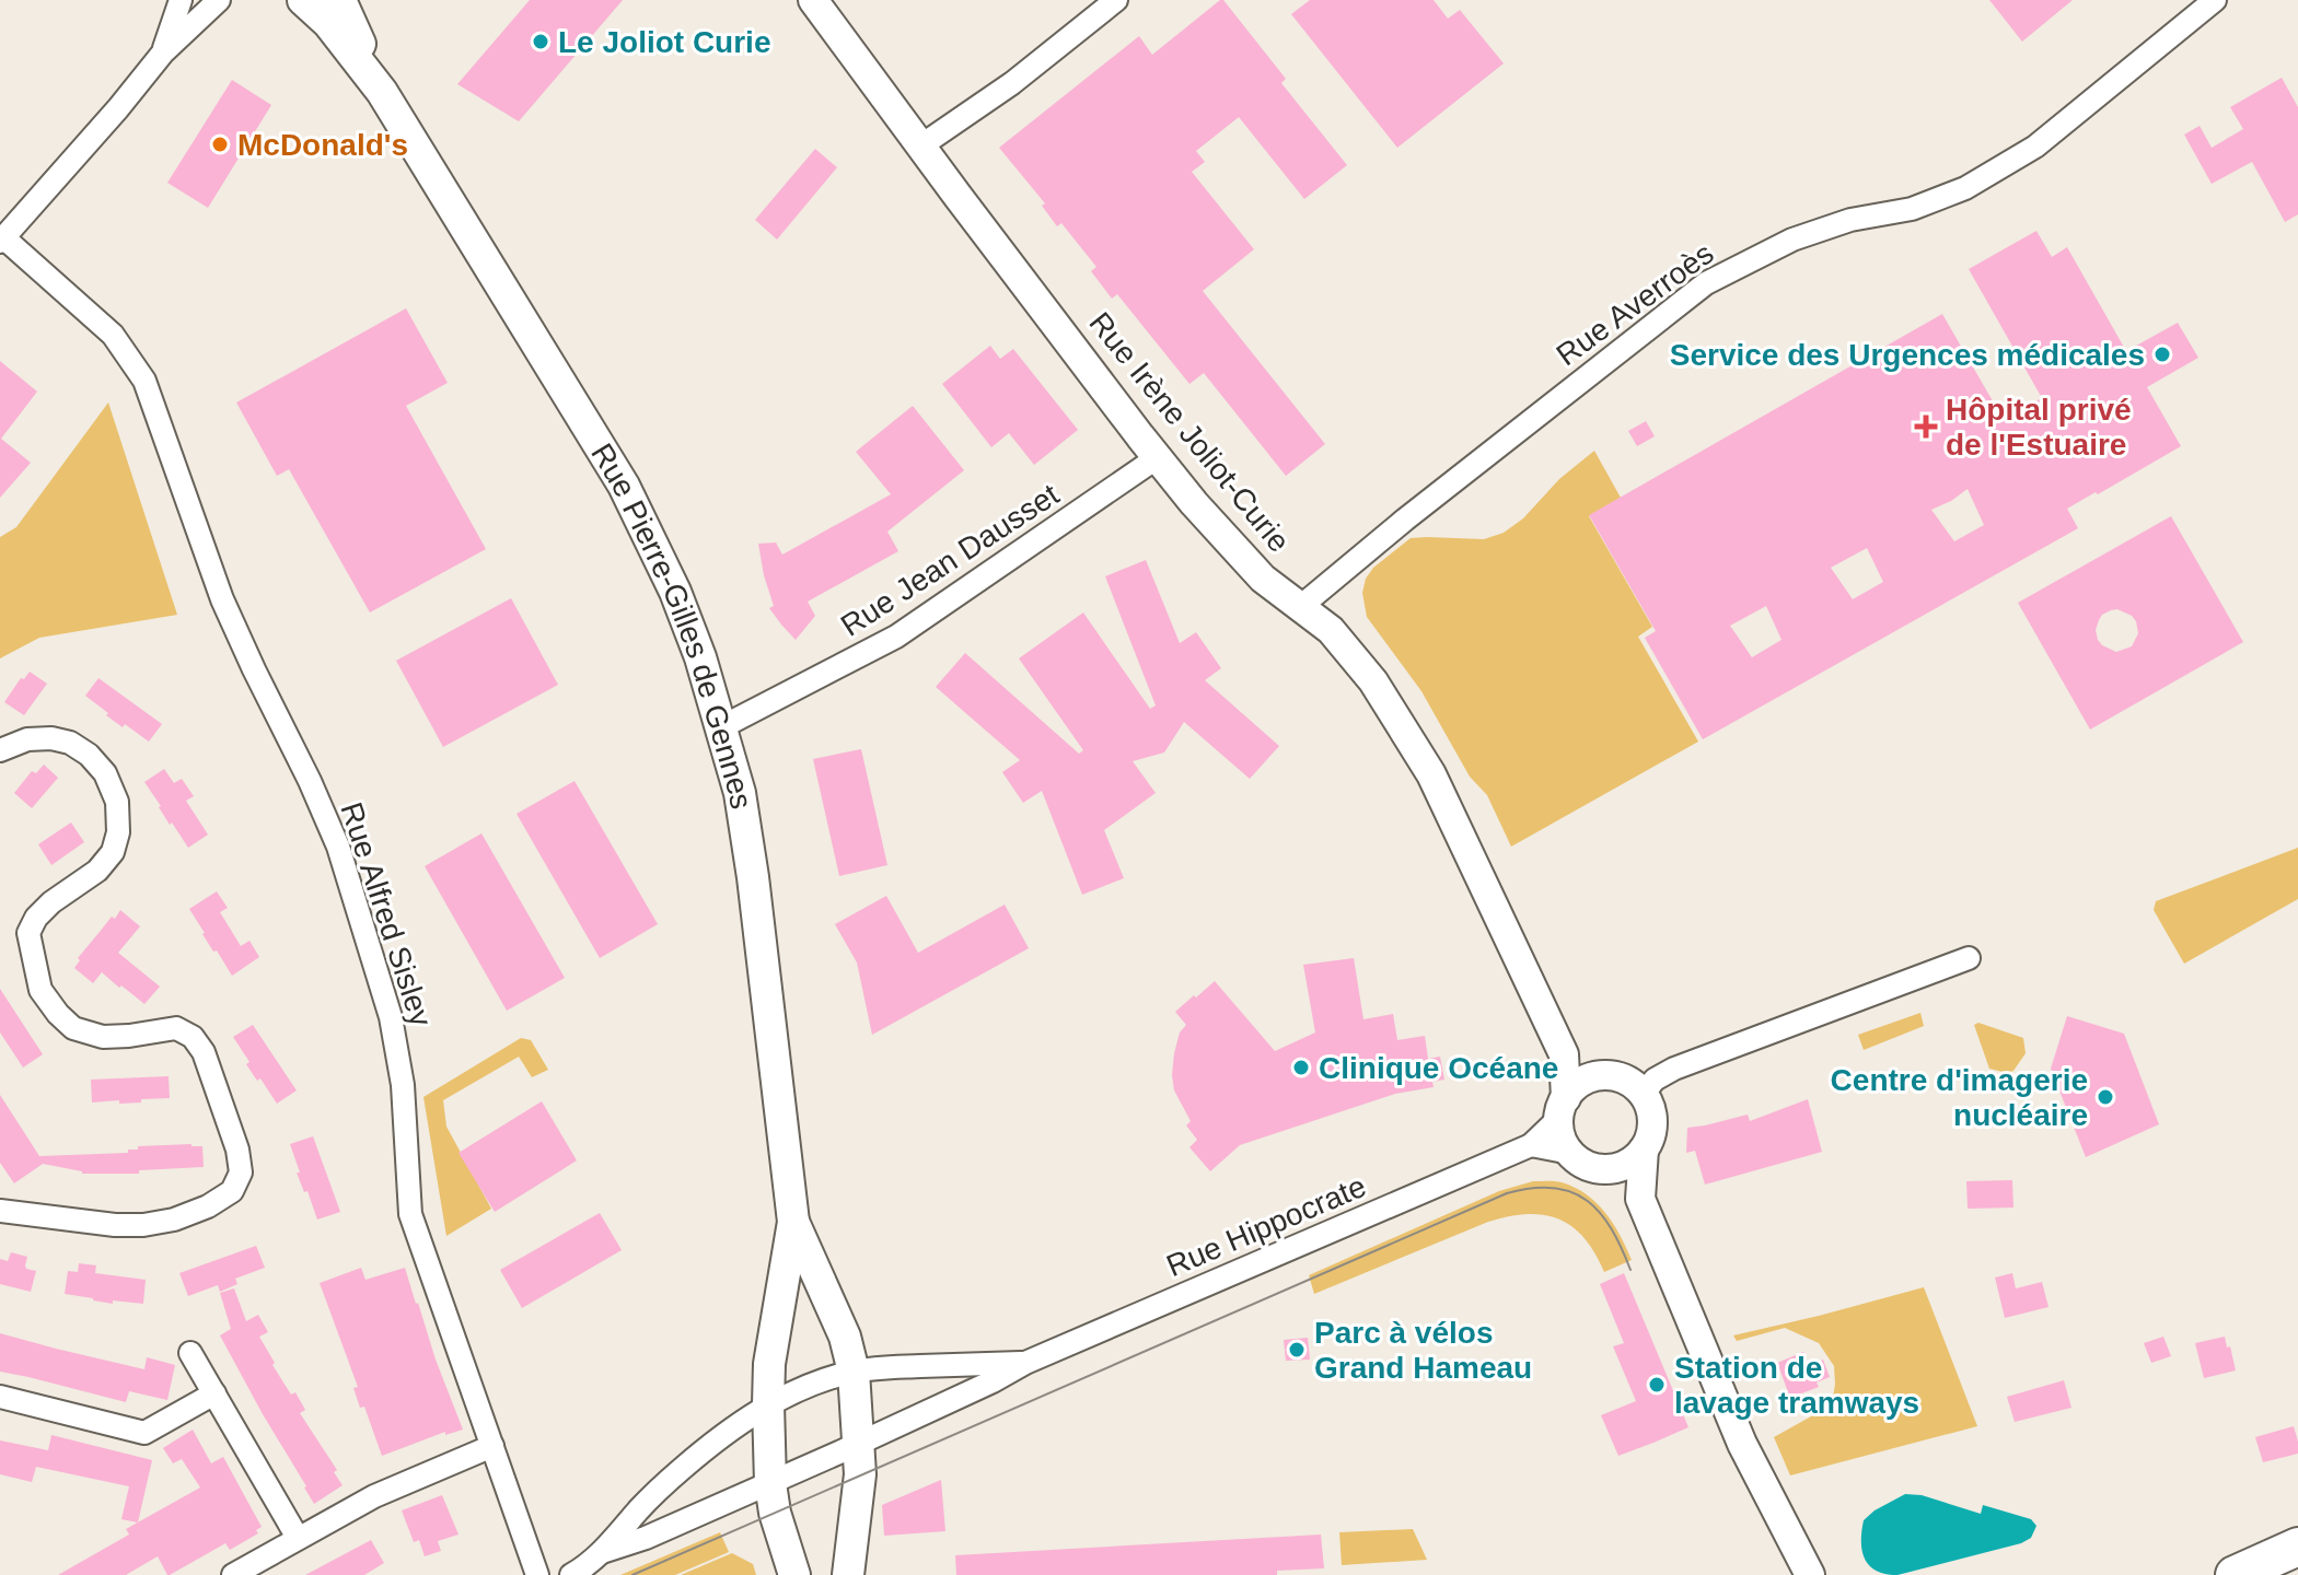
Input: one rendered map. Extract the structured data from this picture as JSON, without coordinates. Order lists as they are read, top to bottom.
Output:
{
  "streets": {
    "main road": ["Rue Pierre-Gilles de Gennes"],
    "street": [
      "Rue Averroès",
      "Rue Irène Joliot-Curie",
      "Rue Jean Dausset",
      "Rue Alfred Sisley",
      "Rue Hippocrate"
    ]
  },
  "crossings": [
    ["Rue Averroès", "Rue Irène Joliot-Curie"],
    ["Rue Irène Joliot-Curie", "Rue Jean Dausset"],
    ["Rue Irène Joliot-Curie", "Rue Hippocrate"],
    ["Rue Jean Dausset", "Rue Pierre-Gilles de Gennes"],
    ["Rue Pierre-Gilles de Gennes", "Rue Hippocrate"]
  ],
  "places": {
    "other": [
      "Le Joliot Curie",
      "McDonald's",
      "Service des Urgences médicales",
      "Clinique Océane",
      "Centre d'imagerie nucléaire",
      "Parc à vélos Grand Hameau",
      "Station de lavage tramways"
    ],
    "health": ["Hôpital privé de l'Estuaire"]
  }
}
